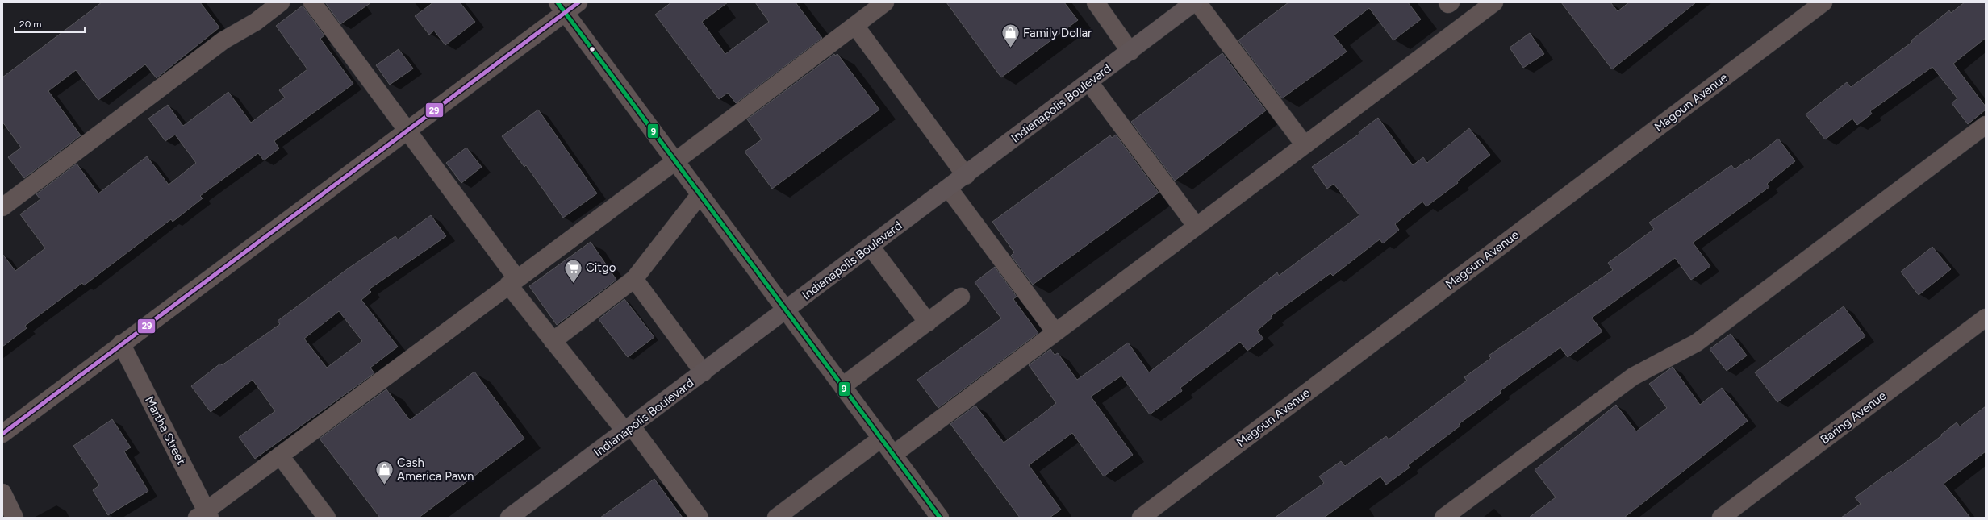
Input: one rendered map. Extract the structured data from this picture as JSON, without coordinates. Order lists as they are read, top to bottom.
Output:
{
  "streets": {
    "main road": ["Indianapolis Boulevard"],
    "street": ["Magoun Avenue", "Baring Avenue", "Martha Street"]
  },
  "places": {
    "shop": ["Family Dollar", "Cash America Pawn"],
    "supermarket": ["Citgo"]
  },
  "lines": ["transit line 9", "transit line 29"],
  "scale_bar": "20 m"
}
